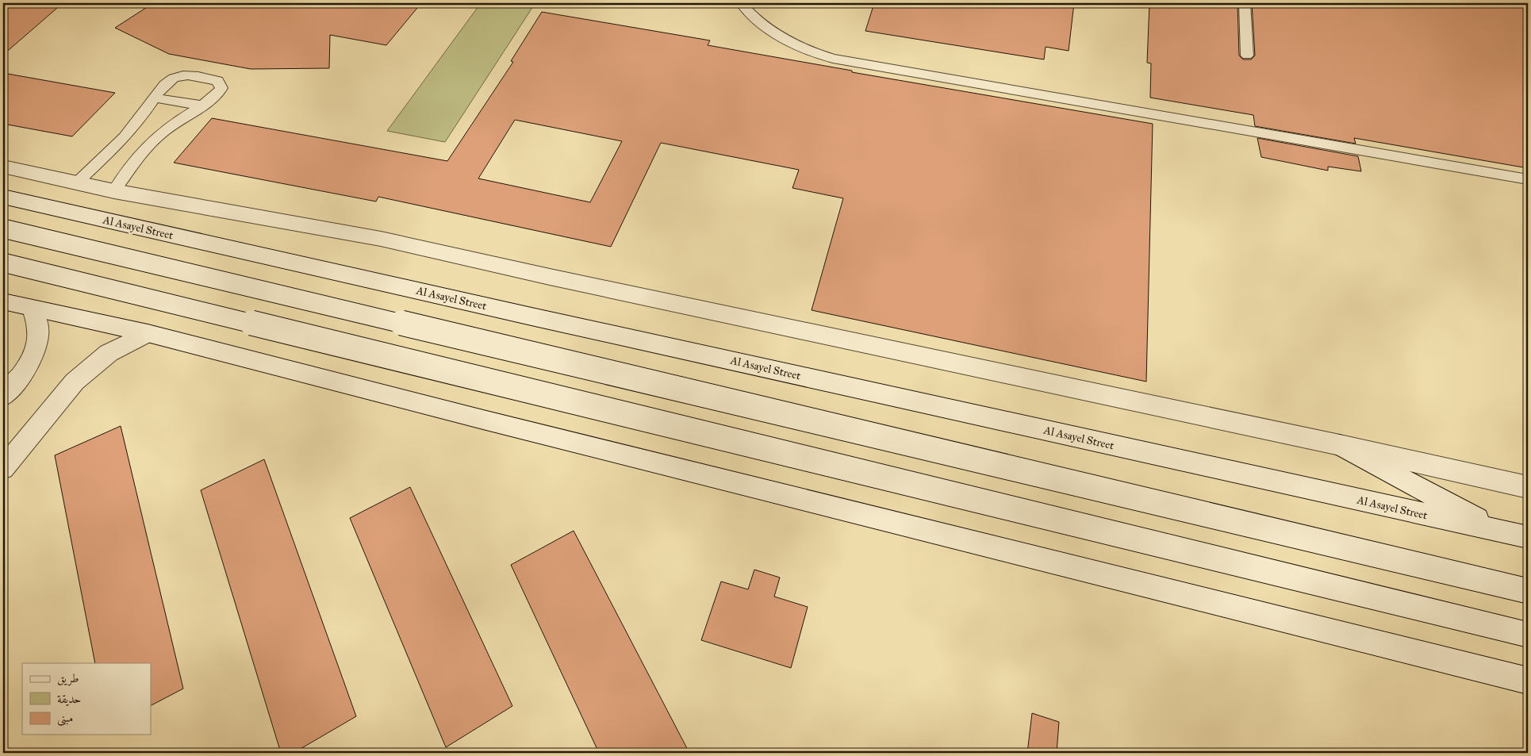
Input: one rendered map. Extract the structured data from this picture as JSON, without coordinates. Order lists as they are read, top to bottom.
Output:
{
  "streets": {
    "street": ["Al Asayel Street"]
  },
  "legend": ["طريق", "حديقة", "مبنى"]
}
